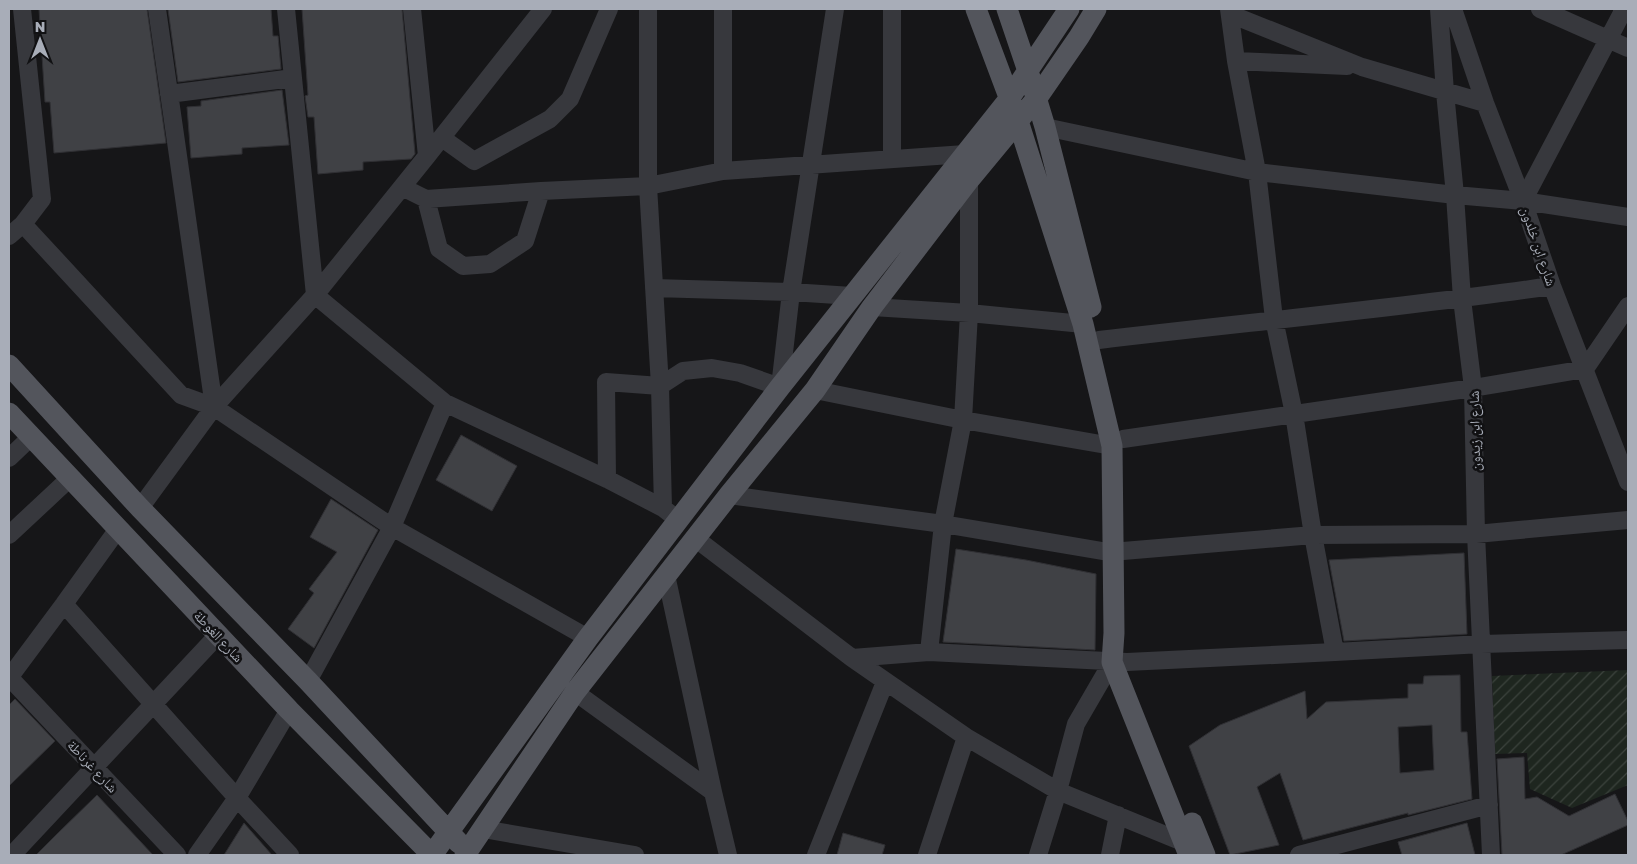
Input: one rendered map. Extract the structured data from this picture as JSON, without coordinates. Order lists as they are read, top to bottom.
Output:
{
  "streets": {
    "main road": ["شارع الغوطة"],
    "street": ["شارع ابن خلدون", "شارع ابن زيدون", "شارع غرناطة"]
  },
  "north": "top"
}
